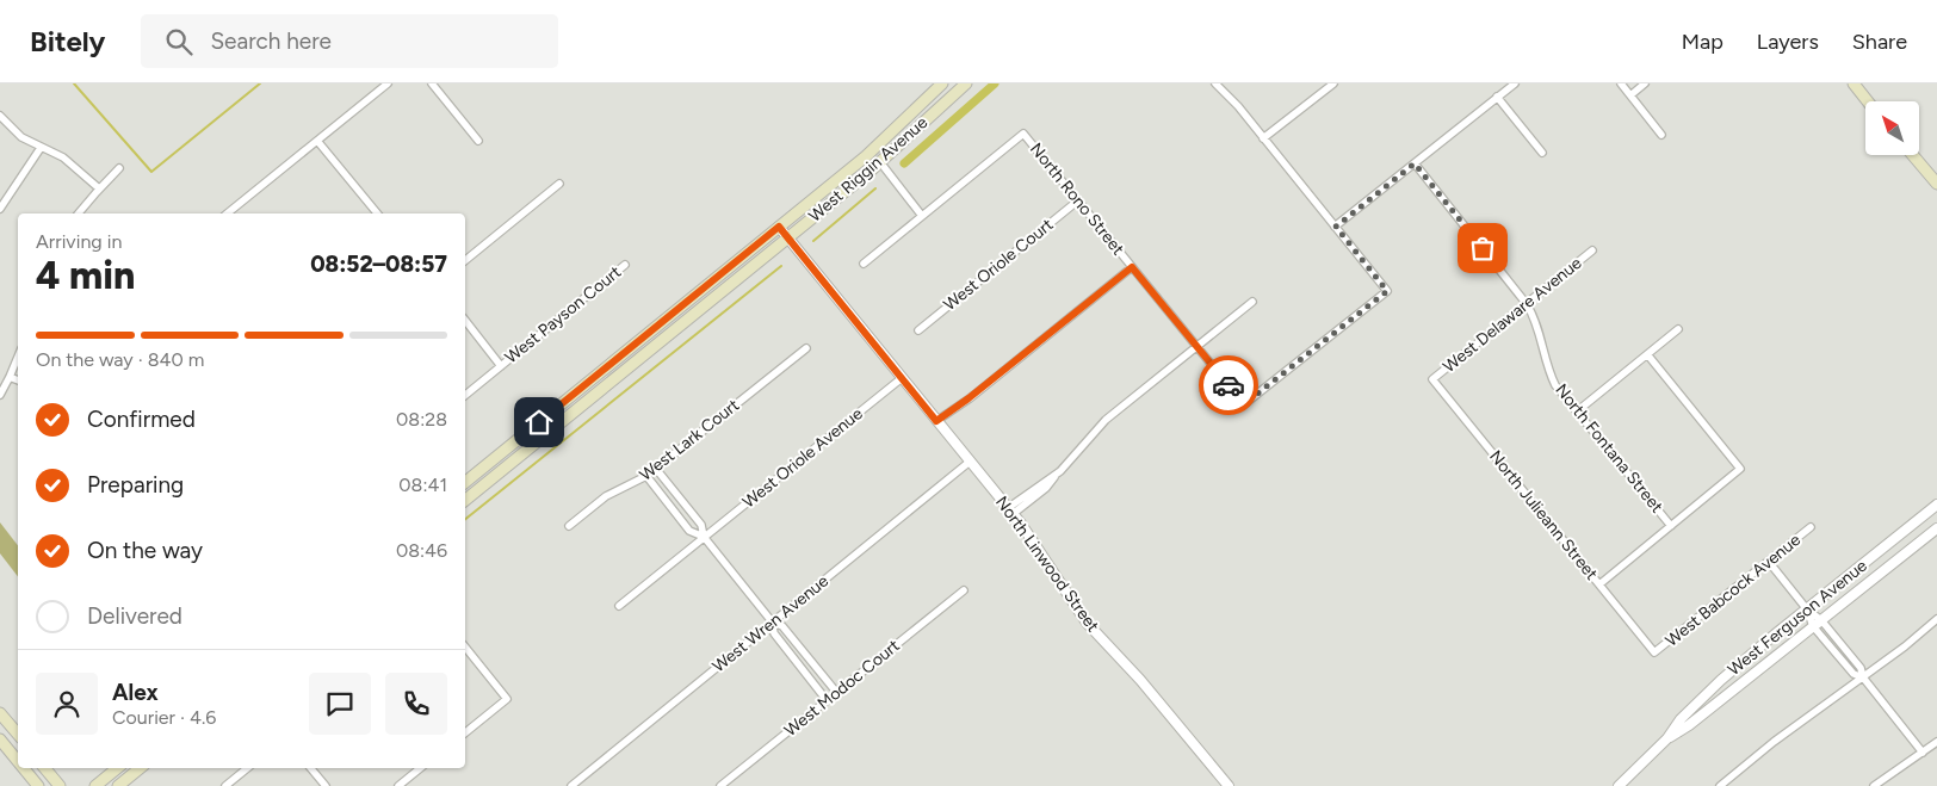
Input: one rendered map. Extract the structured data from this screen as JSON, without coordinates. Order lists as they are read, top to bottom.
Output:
{
  "streets": {
    "main road": ["West Riggin Avenue"],
    "street": [
      "North Rono Street",
      "West Oriole Court",
      "West Payson Court",
      "West Delaware Avenue",
      "West Lark Court",
      "North Fontana Street",
      "West Oriole Avenue",
      "North Julieann Street",
      "North Linwood Street",
      "West Babcock Avenue",
      "West Ferguson Avenue",
      "West Wren Avenue",
      "West Modoc Court"
    ]
  },
  "crossings": [
    ["West Riggin Avenue", "North Linwood Street"],
    ["North Rono Street", "West Oriole Court"],
    ["West Delaware Avenue", "North Fontana Street"],
    ["West Delaware Avenue", "North Julieann Street"],
    ["West Oriole Avenue", "North Linwood Street"],
    ["North Julieann Street", "West Babcock Avenue"],
    ["North Linwood Street", "West Wren Avenue"]
  ],
  "north": "top left",
  "page": {
    "header": "Bitely",
    "search": "Search here",
    "nav": ["Map", "Layers", "Share"],
    "heading": ["4 min", "Arriving in", "08:52–08:57"],
    "panel": ["Alex", "Courier · 4.6"],
    "bar": "On the way · 840 m",
    "list": [
      ["Confirmed", "08:28"],
      ["Preparing", "08:41"],
      ["On the way", "08:46"],
      "Delivered"
    ]
  }
}
